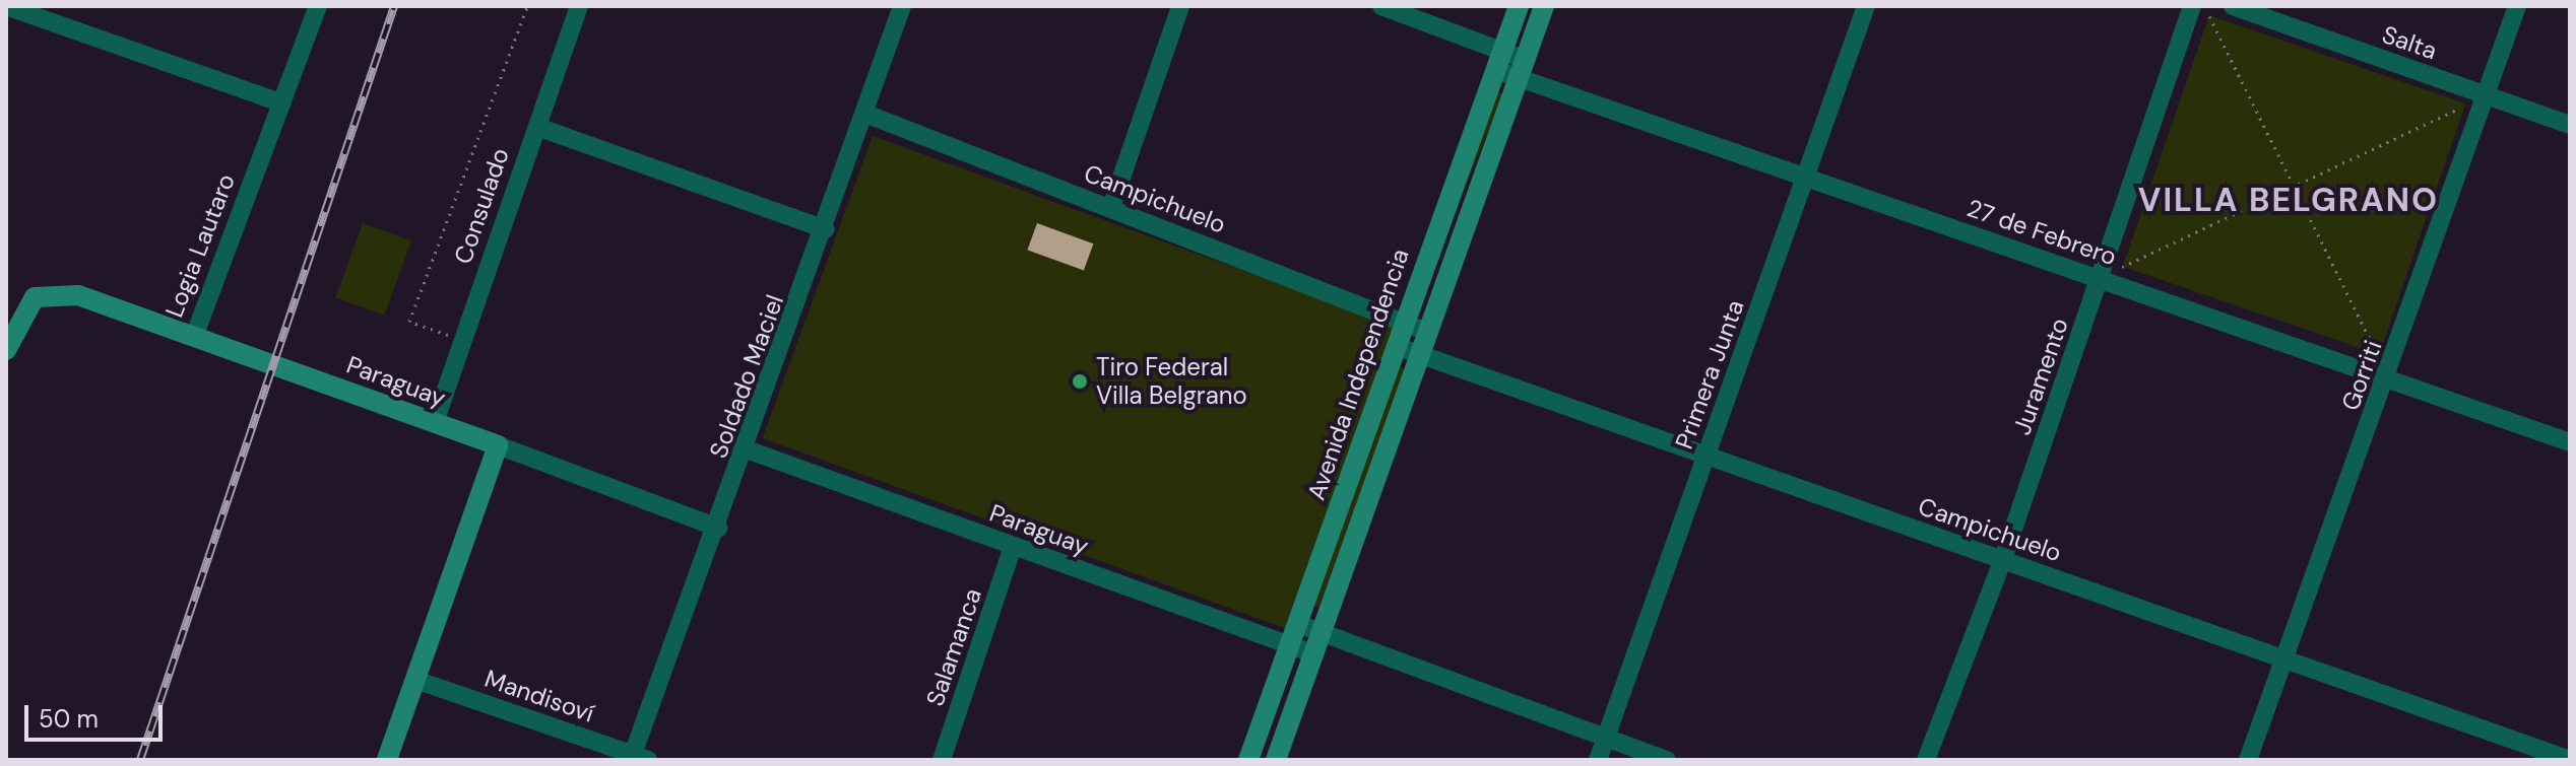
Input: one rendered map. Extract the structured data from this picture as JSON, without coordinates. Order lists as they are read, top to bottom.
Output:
{
  "streets": {
    "street": [
      "Salta",
      "Campichuelo",
      "Consulado",
      "27 de Febrero",
      "Logia Lautaro",
      "Avenida Independencia",
      "Primera Junta",
      "Gorriti",
      "Soldado Maciel",
      "Juramento",
      "Paraguay",
      "Salamanca",
      "Mandisoví"
    ]
  },
  "crossings": [
    ["Salta", "Gorriti"],
    ["Campichuelo", "Avenida Independencia"],
    ["Campichuelo", "Primera Junta"],
    ["Campichuelo", "Gorriti"],
    ["Campichuelo", "Soldado Maciel"],
    ["Campichuelo", "Juramento"],
    ["Consulado", "Paraguay"],
    ["27 de Febrero", "Avenida Independencia"],
    ["27 de Febrero", "Primera Junta"],
    ["27 de Febrero", "Gorriti"],
    ["27 de Febrero", "Juramento"],
    ["Logia Lautaro", "Paraguay"],
    ["Avenida Independencia", "Paraguay"],
    ["Soldado Maciel", "Paraguay"],
    ["Soldado Maciel", "Mandisoví"],
    ["Paraguay", "Salamanca"]
  ],
  "districts": ["VILLA BELGRANO"],
  "places": ["Tiro Federal Villa Belgrano"],
  "scale_bar": "50 m"
}
